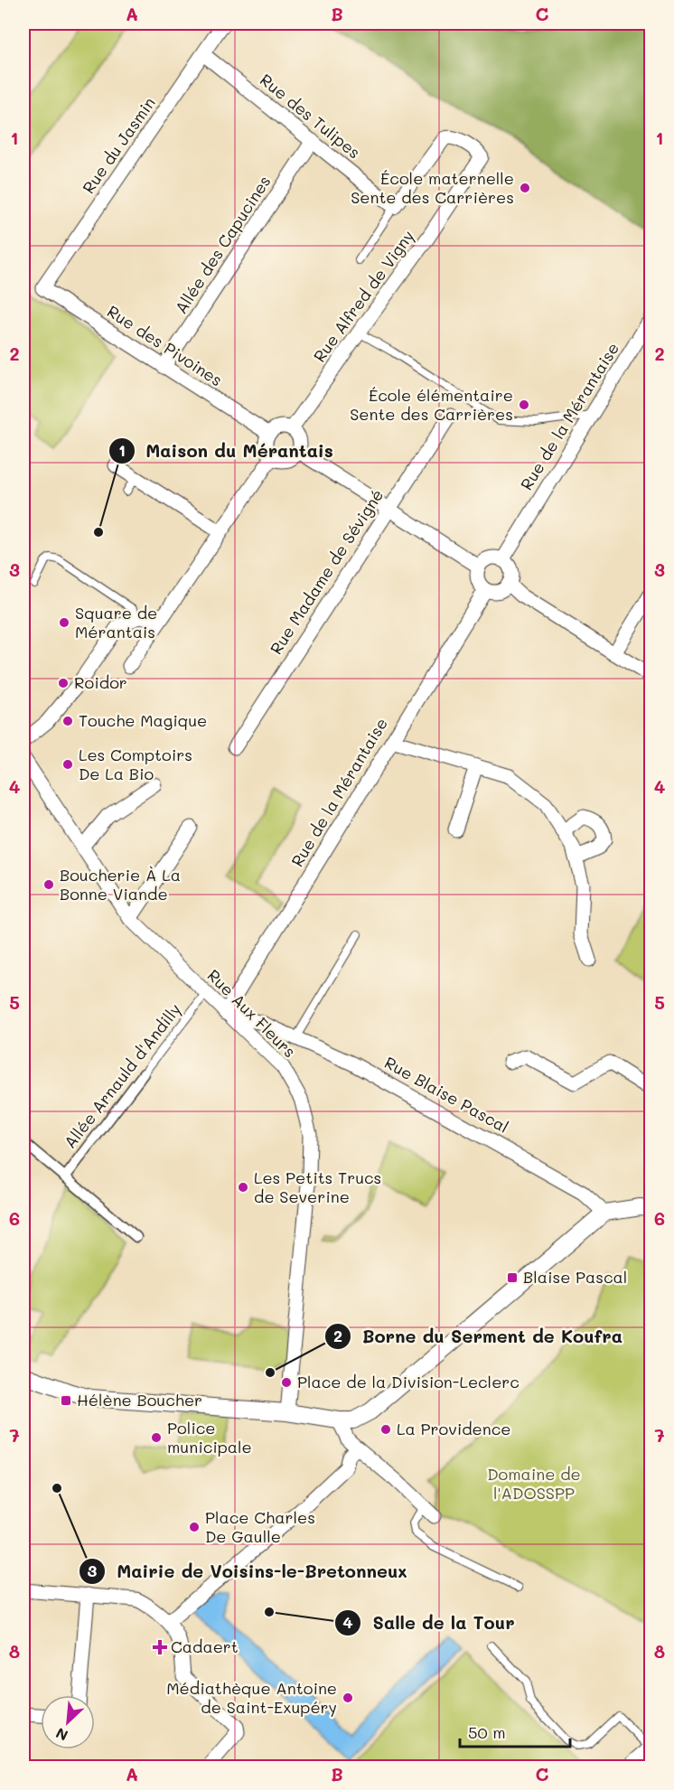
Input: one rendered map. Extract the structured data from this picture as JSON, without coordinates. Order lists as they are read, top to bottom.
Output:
{
  "streets": {
    "street": [
      "Rue des Tulipes",
      "Rue du Jasmin",
      "Allée des Capucines",
      "Rue Alfred de Vigny",
      "Rue des Pivoines",
      "Rue de la Mérantaise",
      "Rue Madame de Sévigné",
      "Rue Aux Fleurs",
      "Allée Arnauld d'Andilly",
      "Rue Blaise Pascal"
    ]
  },
  "crossings": [
    ["Rue des Tulipes", "Rue du Jasmin"],
    ["Rue des Tulipes", "Allée des Capucines"],
    ["Rue des Tulipes", "Rue Alfred de Vigny"],
    ["Rue du Jasmin", "Rue des Pivoines"],
    ["Allée des Capucines", "Rue des Pivoines"],
    ["Rue Alfred de Vigny", "Rue des Pivoines"],
    ["Rue de la Mérantaise", "Rue Aux Fleurs"],
    ["Rue de la Mérantaise", "Rue Blaise Pascal"],
    ["Rue Aux Fleurs", "Allée Arnauld d'Andilly"],
    ["Rue Aux Fleurs", "Rue Blaise Pascal"]
  ],
  "parks": ["Domaine de l'ADOSSPP"],
  "places": {
    "other": [
      "École maternelle Sente des Carrières",
      "École élémentaire Sente des Carrières",
      "Maison du Mérantais",
      "Square de Mérantais",
      "Roidor",
      "Touche Magique",
      "Les Comptoirs De La Bio",
      "Boucherie À La Bonne Viande",
      "Les Petits Trucs de Severine",
      "Borne du Serment de Koufra",
      "Place de la Division-Leclerc",
      "La Providence",
      "Police municipale",
      "Mairie de Voisins-le-Bretonneux",
      "Place Charles De Gaulle",
      "Salle de la Tour",
      "Médiathèque Antoine de Saint-Exupéry"
    ],
    "transit": ["Blaise Pascal", "Hélène Boucher"],
    "health": ["Cadaert"]
  },
  "scale_bar": "50 m",
  "north": "bottom left",
  "grid": {
    "columns": ["A", "B", "C"],
    "rows": [
      "1",
      "2",
      "3",
      "4",
      "5",
      "6",
      "7",
      "8"
    ]
  }
}
